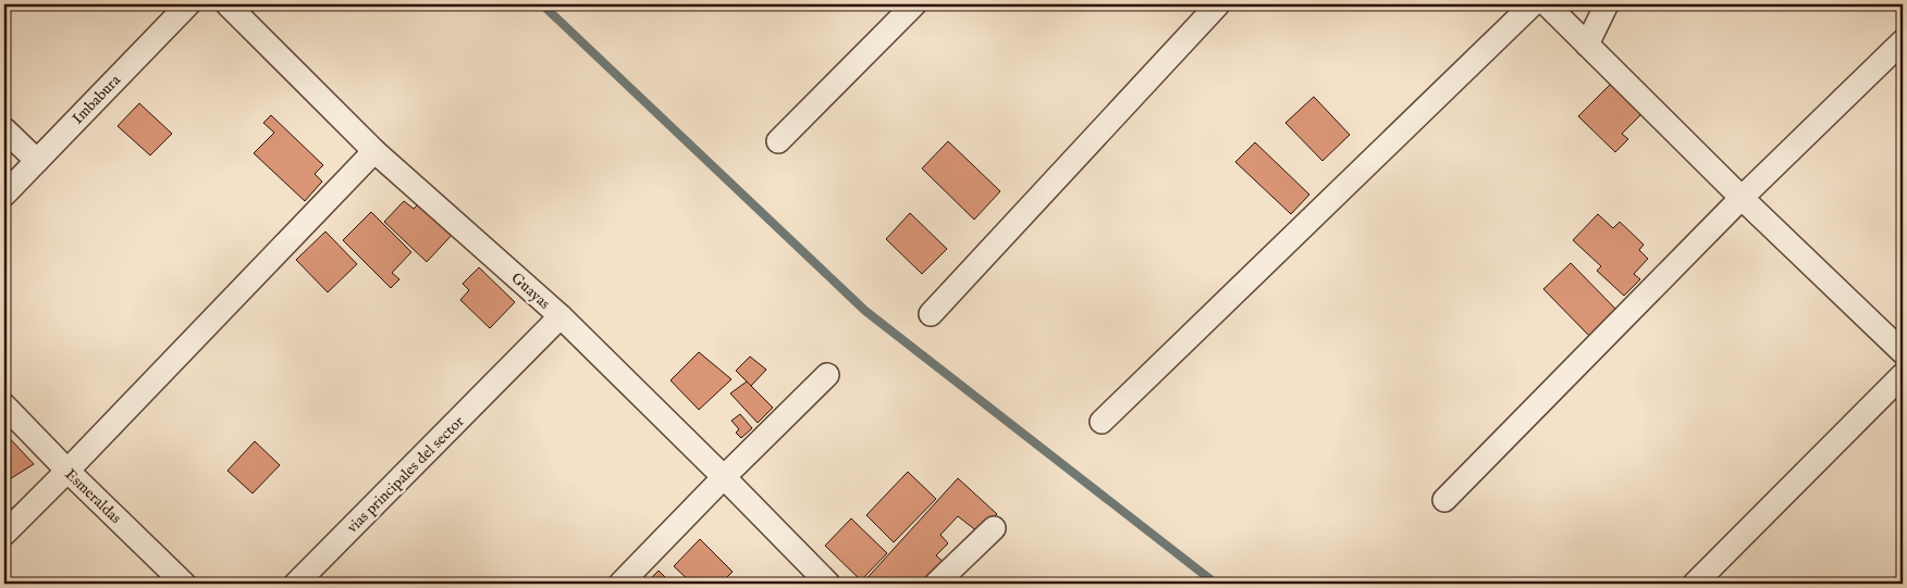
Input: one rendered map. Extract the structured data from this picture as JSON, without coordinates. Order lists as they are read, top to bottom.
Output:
{
  "streets": {
    "street": [
      "Imbabura",
      "Guayas",
      "vias principales del sector",
      "Esmeraldas"
    ]
  },
  "crossings": [
    ["Guayas", "vias principales del sector"]
  ]
}
